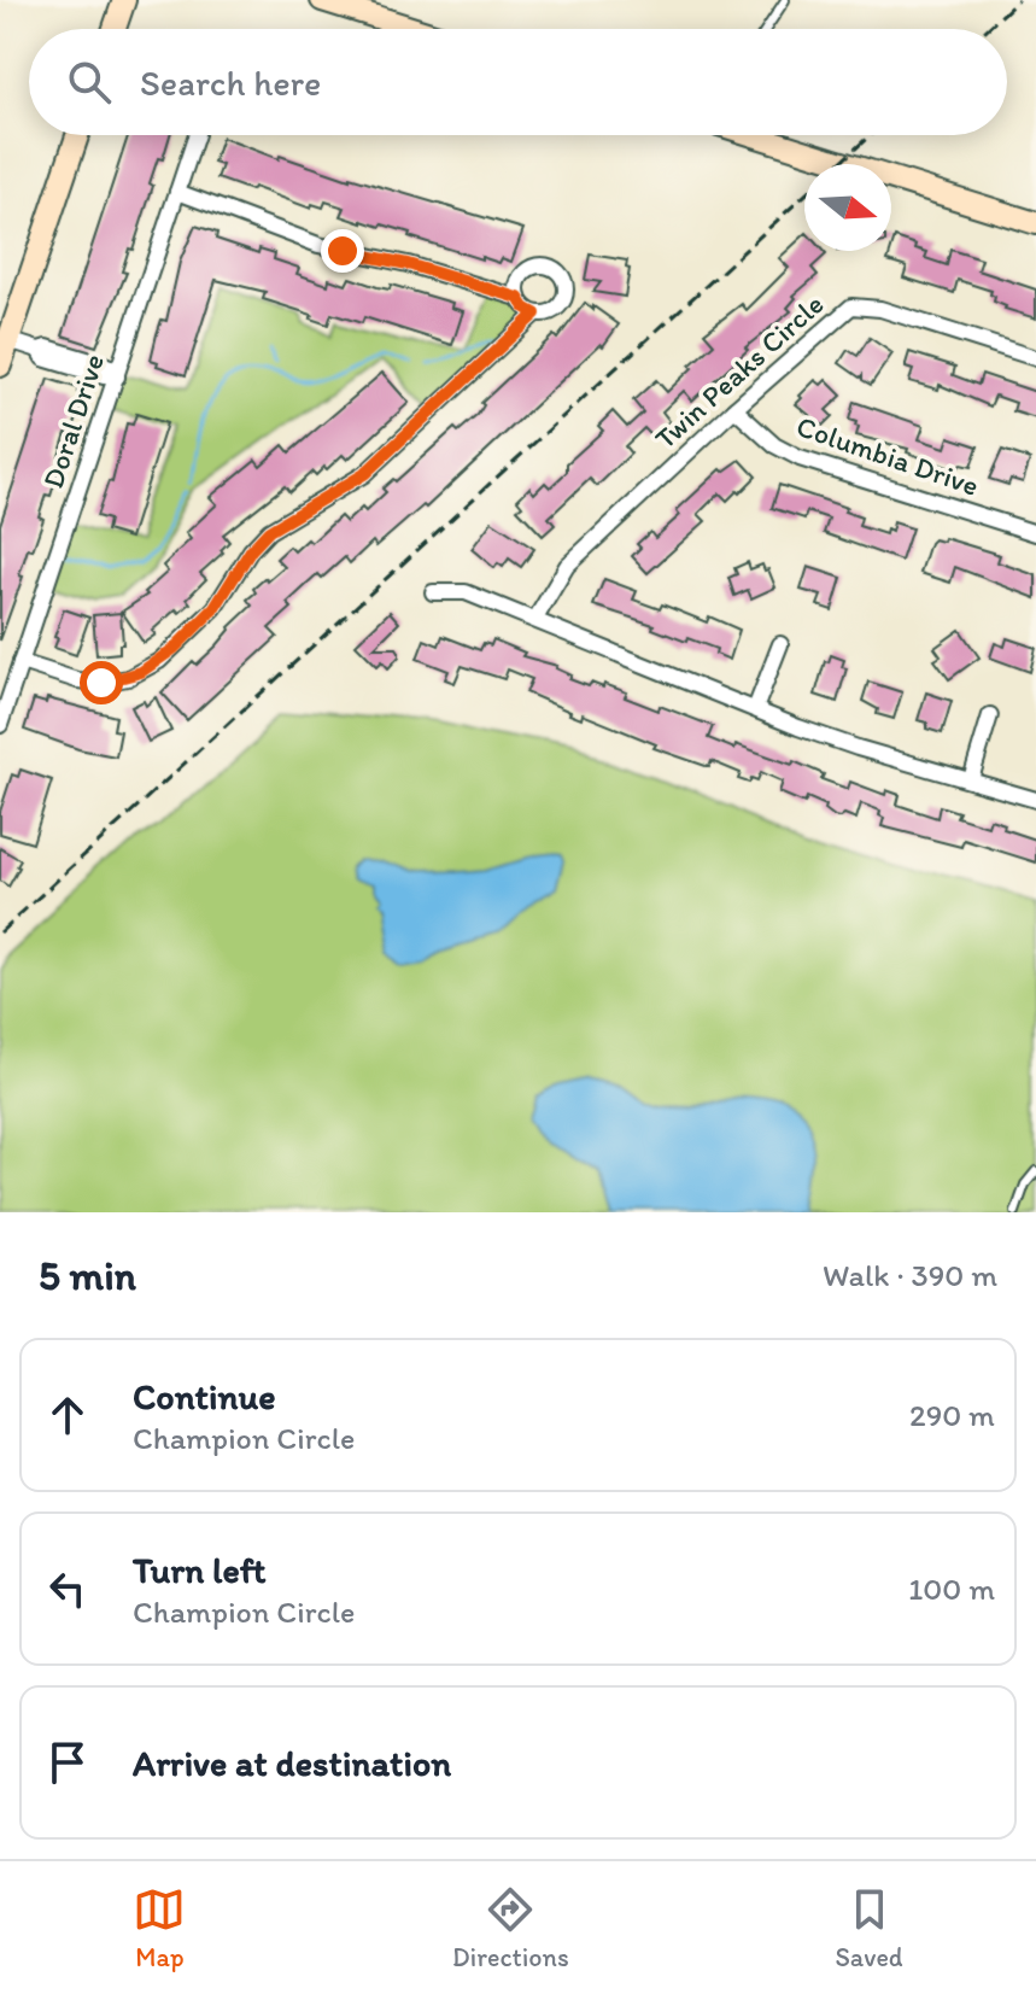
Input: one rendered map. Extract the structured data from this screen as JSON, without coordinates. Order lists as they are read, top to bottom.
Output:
{
  "streets": {
    "street": ["Twin Peaks Circle", "Doral Drive", "Columbia Drive"]
  },
  "crossings": [
    ["Twin Peaks Circle", "Columbia Drive"]
  ],
  "north": "right",
  "page": {
    "search": "Search here",
    "heading": ["5 min", "Walk · 390 m"],
    "list": [
      ["Continue", "Champion Circle", "290 m"],
      ["Turn left", "Champion Circle", "100 m"],
      "Arrive at destination"
    ],
    "nav": ["Map", "Directions", "Saved"]
  }
}
